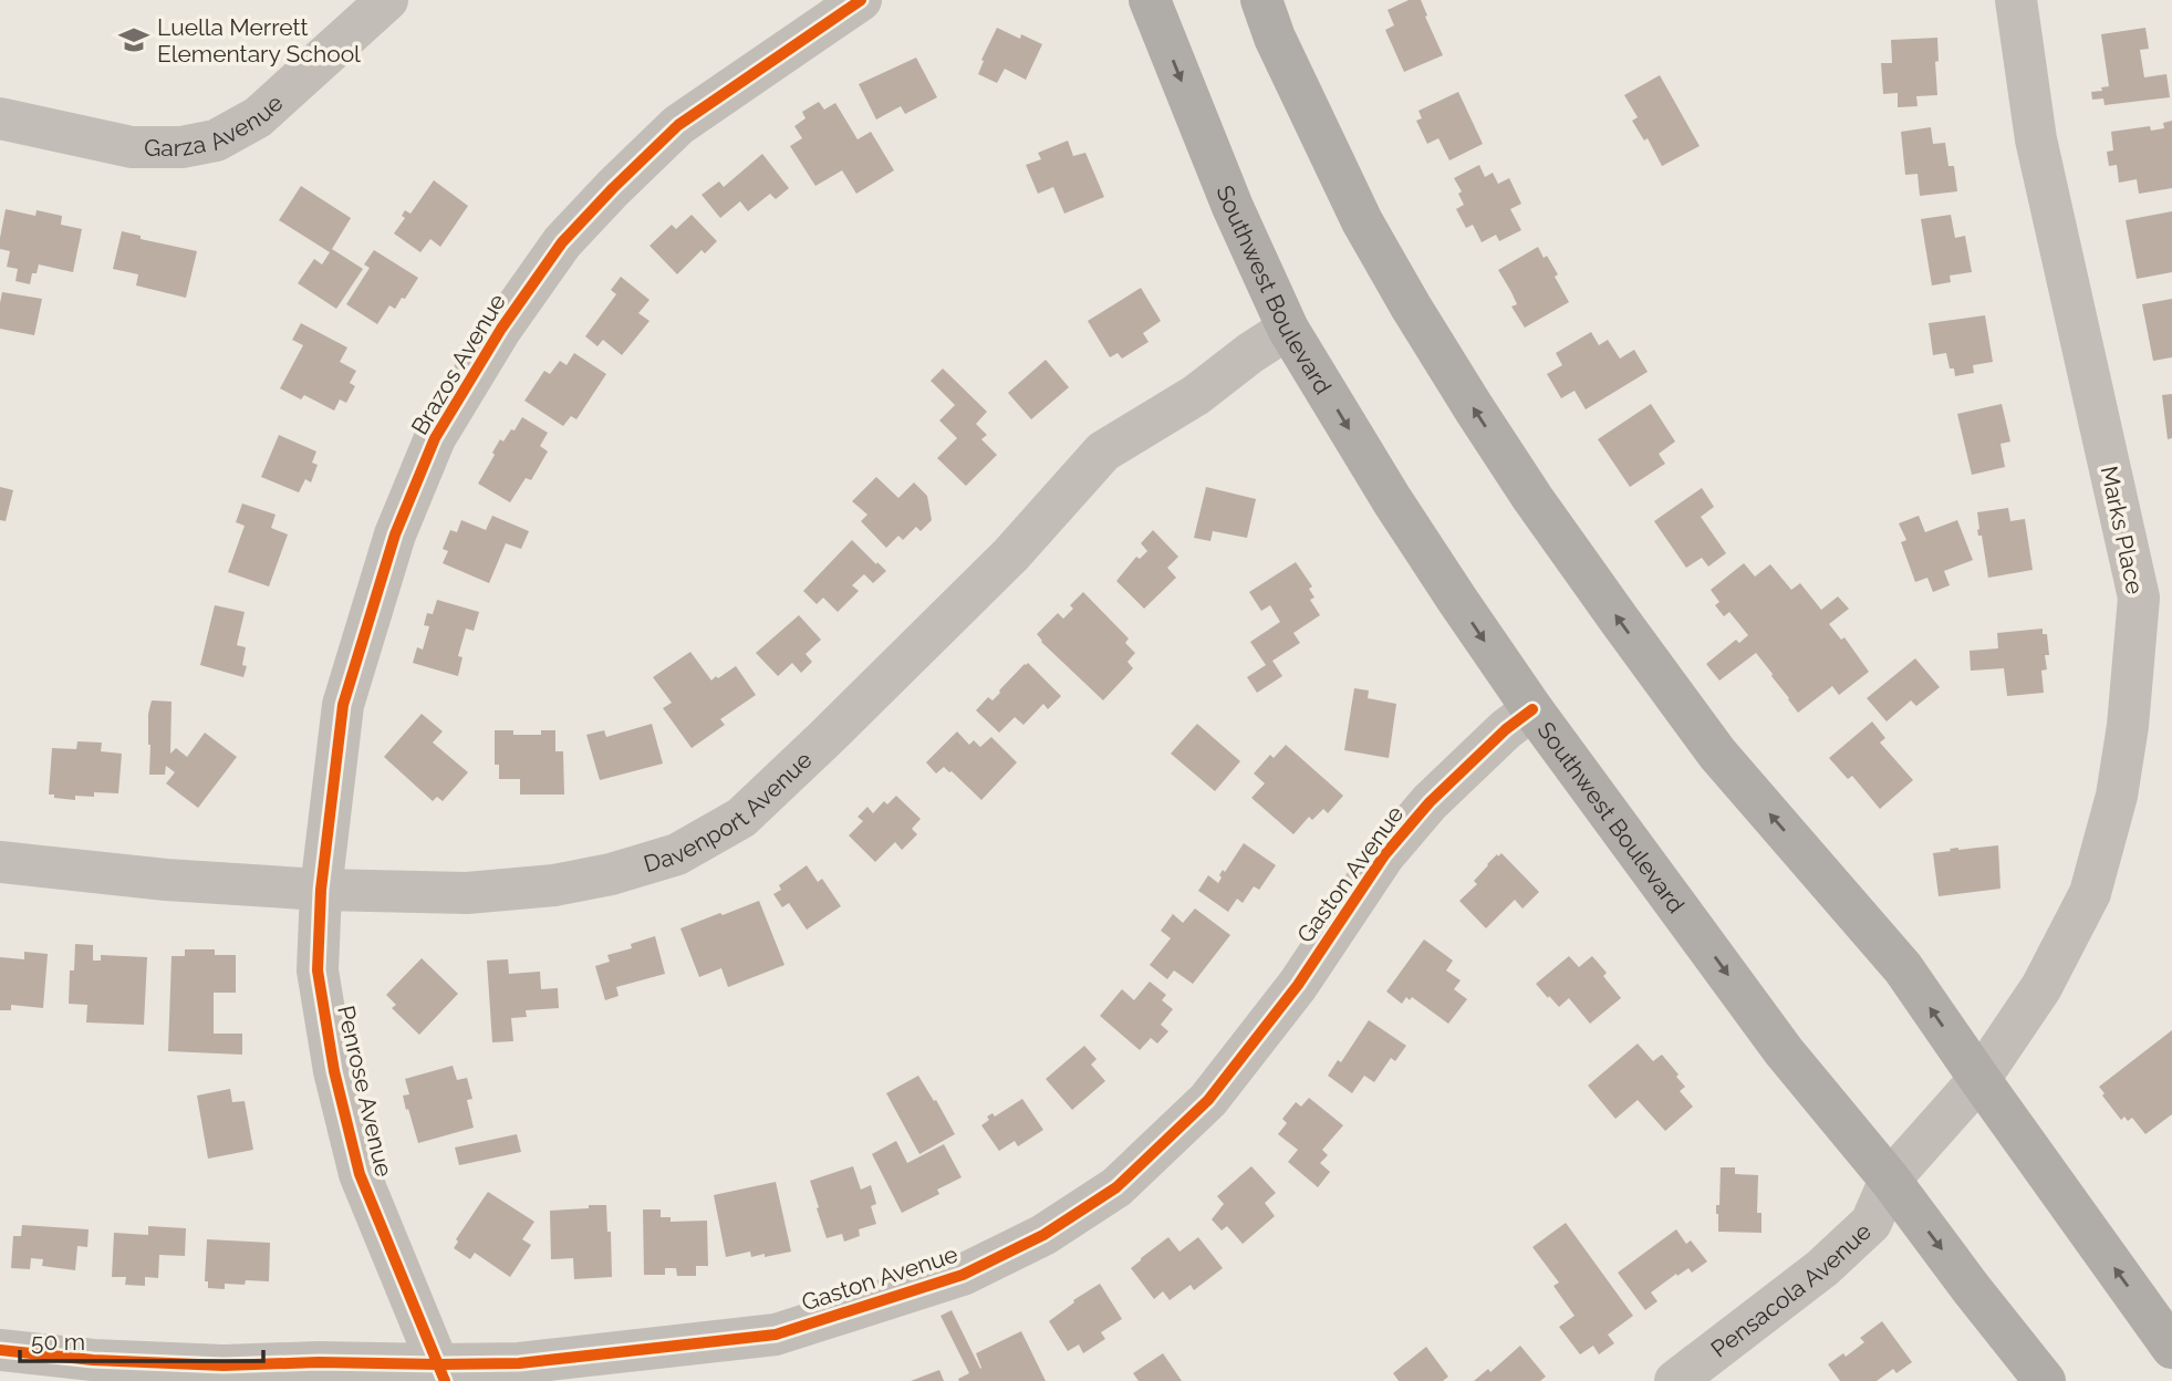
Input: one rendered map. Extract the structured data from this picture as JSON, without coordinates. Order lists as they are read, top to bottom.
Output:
{
  "streets": {
    "main road": ["Southwest Boulevard"],
    "street": [
      "Garza Avenue",
      "Brazos Avenue",
      "Marks Place",
      "Davenport Avenue",
      "Gaston Avenue",
      "Penrose Avenue",
      "Pensacola Avenue"
    ]
  },
  "crossings": [
    ["Southwest Boulevard", "Davenport Avenue"],
    ["Southwest Boulevard", "Gaston Avenue"],
    ["Southwest Boulevard", "Pensacola Avenue"],
    ["Brazos Avenue", "Davenport Avenue"],
    ["Brazos Avenue", "Penrose Avenue"],
    ["Marks Place", "Pensacola Avenue"],
    ["Davenport Avenue", "Penrose Avenue"],
    ["Gaston Avenue", "Penrose Avenue"]
  ],
  "places": {
    "school or university": ["Luella Merrett Elementary School"]
  },
  "scale_bar": "50 m"
}
